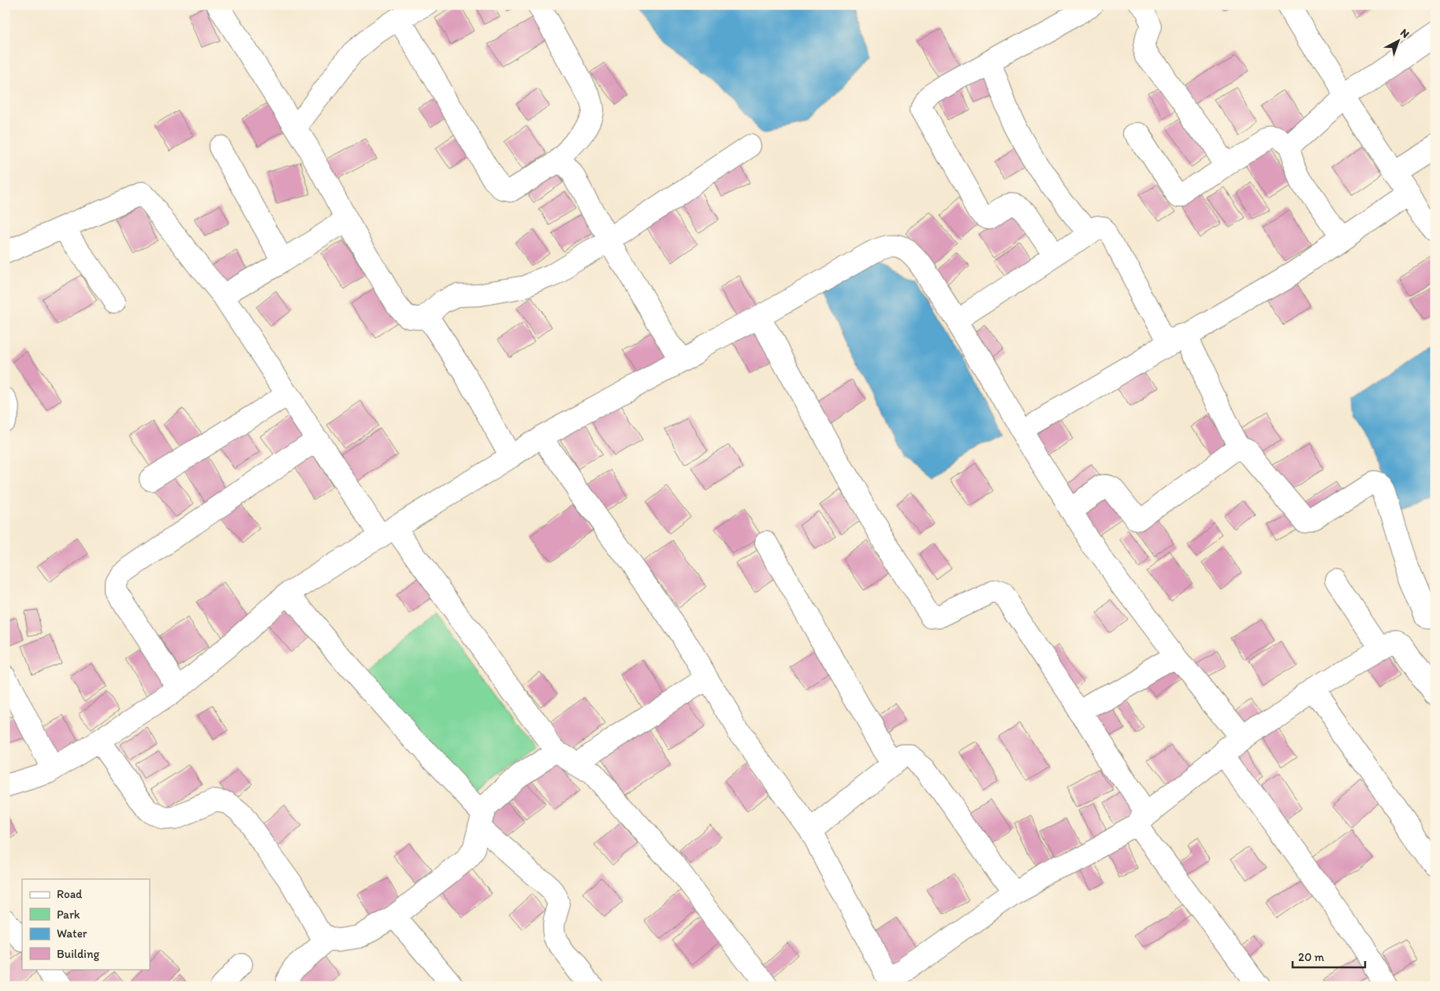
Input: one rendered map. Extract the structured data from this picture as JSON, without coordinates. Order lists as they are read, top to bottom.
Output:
{
  "legend": [
    "Road",
    "Park",
    "Water",
    "Building"
  ],
  "scale_bar": "20 m",
  "north": "top right"
}
